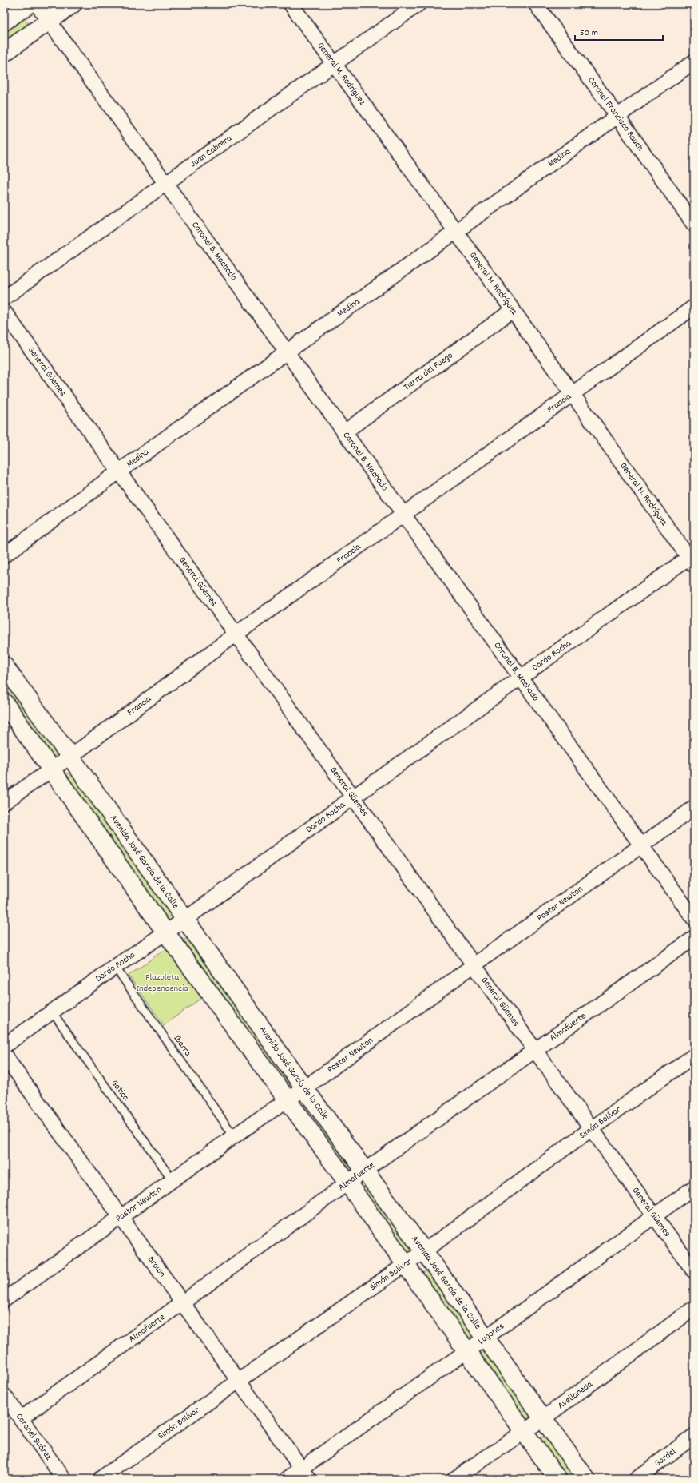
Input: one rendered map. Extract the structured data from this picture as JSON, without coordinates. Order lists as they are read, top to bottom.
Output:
{
  "streets": {
    "main road": ["Avenida José García de la Calle"],
    "street": [
      "General M. Rodríguez",
      "Coronel Francisco Rauch",
      "Juan Cabrera",
      "Medina",
      "Coronel B. Machado",
      "General Güemes",
      "Tierra del Fuego",
      "Francia",
      "Dardo Rocha",
      "Pastor Newton",
      "Almafuerte",
      "Simón Bolívar",
      "Brown",
      "Lugones",
      "Avellaneda",
      "Coronel Suárez",
      "Gardel"
    ],
    "lane": ["Ibarra", "Gatica"]
  },
  "crossings": [
    ["General M. Rodríguez", "Juan Cabrera"],
    ["General M. Rodríguez", "Medina"],
    ["General M. Rodríguez", "Tierra del Fuego"],
    ["General M. Rodríguez", "Francia"],
    ["General M. Rodríguez", "Dardo Rocha"],
    ["Coronel Francisco Rauch", "Medina"],
    ["Juan Cabrera", "Coronel B. Machado"],
    ["Medina", "Coronel B. Machado"],
    ["Medina", "General Güemes"],
    ["Coronel B. Machado", "Tierra del Fuego"],
    ["Coronel B. Machado", "Francia"],
    ["Coronel B. Machado", "Dardo Rocha"],
    ["Coronel B. Machado", "Pastor Newton"],
    ["General Güemes", "Francia"],
    ["General Güemes", "Dardo Rocha"],
    ["General Güemes", "Pastor Newton"],
    ["General Güemes", "Almafuerte"],
    ["General Güemes", "Simón Bolívar"],
    ["General Güemes", "Lugones"],
    ["Francia", "Avenida José García de la Calle"],
    ["Dardo Rocha", "Avenida José García de la Calle"],
    ["Dardo Rocha", "Ibarra"],
    ["Dardo Rocha", "Gatica"],
    ["Avenida José García de la Calle", "Pastor Newton"],
    ["Avenida José García de la Calle", "Almafuerte"],
    ["Avenida José García de la Calle", "Simón Bolívar"],
    ["Avenida José García de la Calle", "Lugones"],
    ["Avenida José García de la Calle", "Avellaneda"],
    ["Pastor Newton", "Ibarra"],
    ["Pastor Newton", "Gatica"],
    ["Pastor Newton", "Brown"],
    ["Almafuerte", "Brown"],
    ["Almafuerte", "Coronel Suárez"],
    ["Simón Bolívar", "Brown"],
    ["Brown", "Lugones"]
  ],
  "parks": ["Plazoleta Independencia"],
  "scale_bar": "50 m"
}
